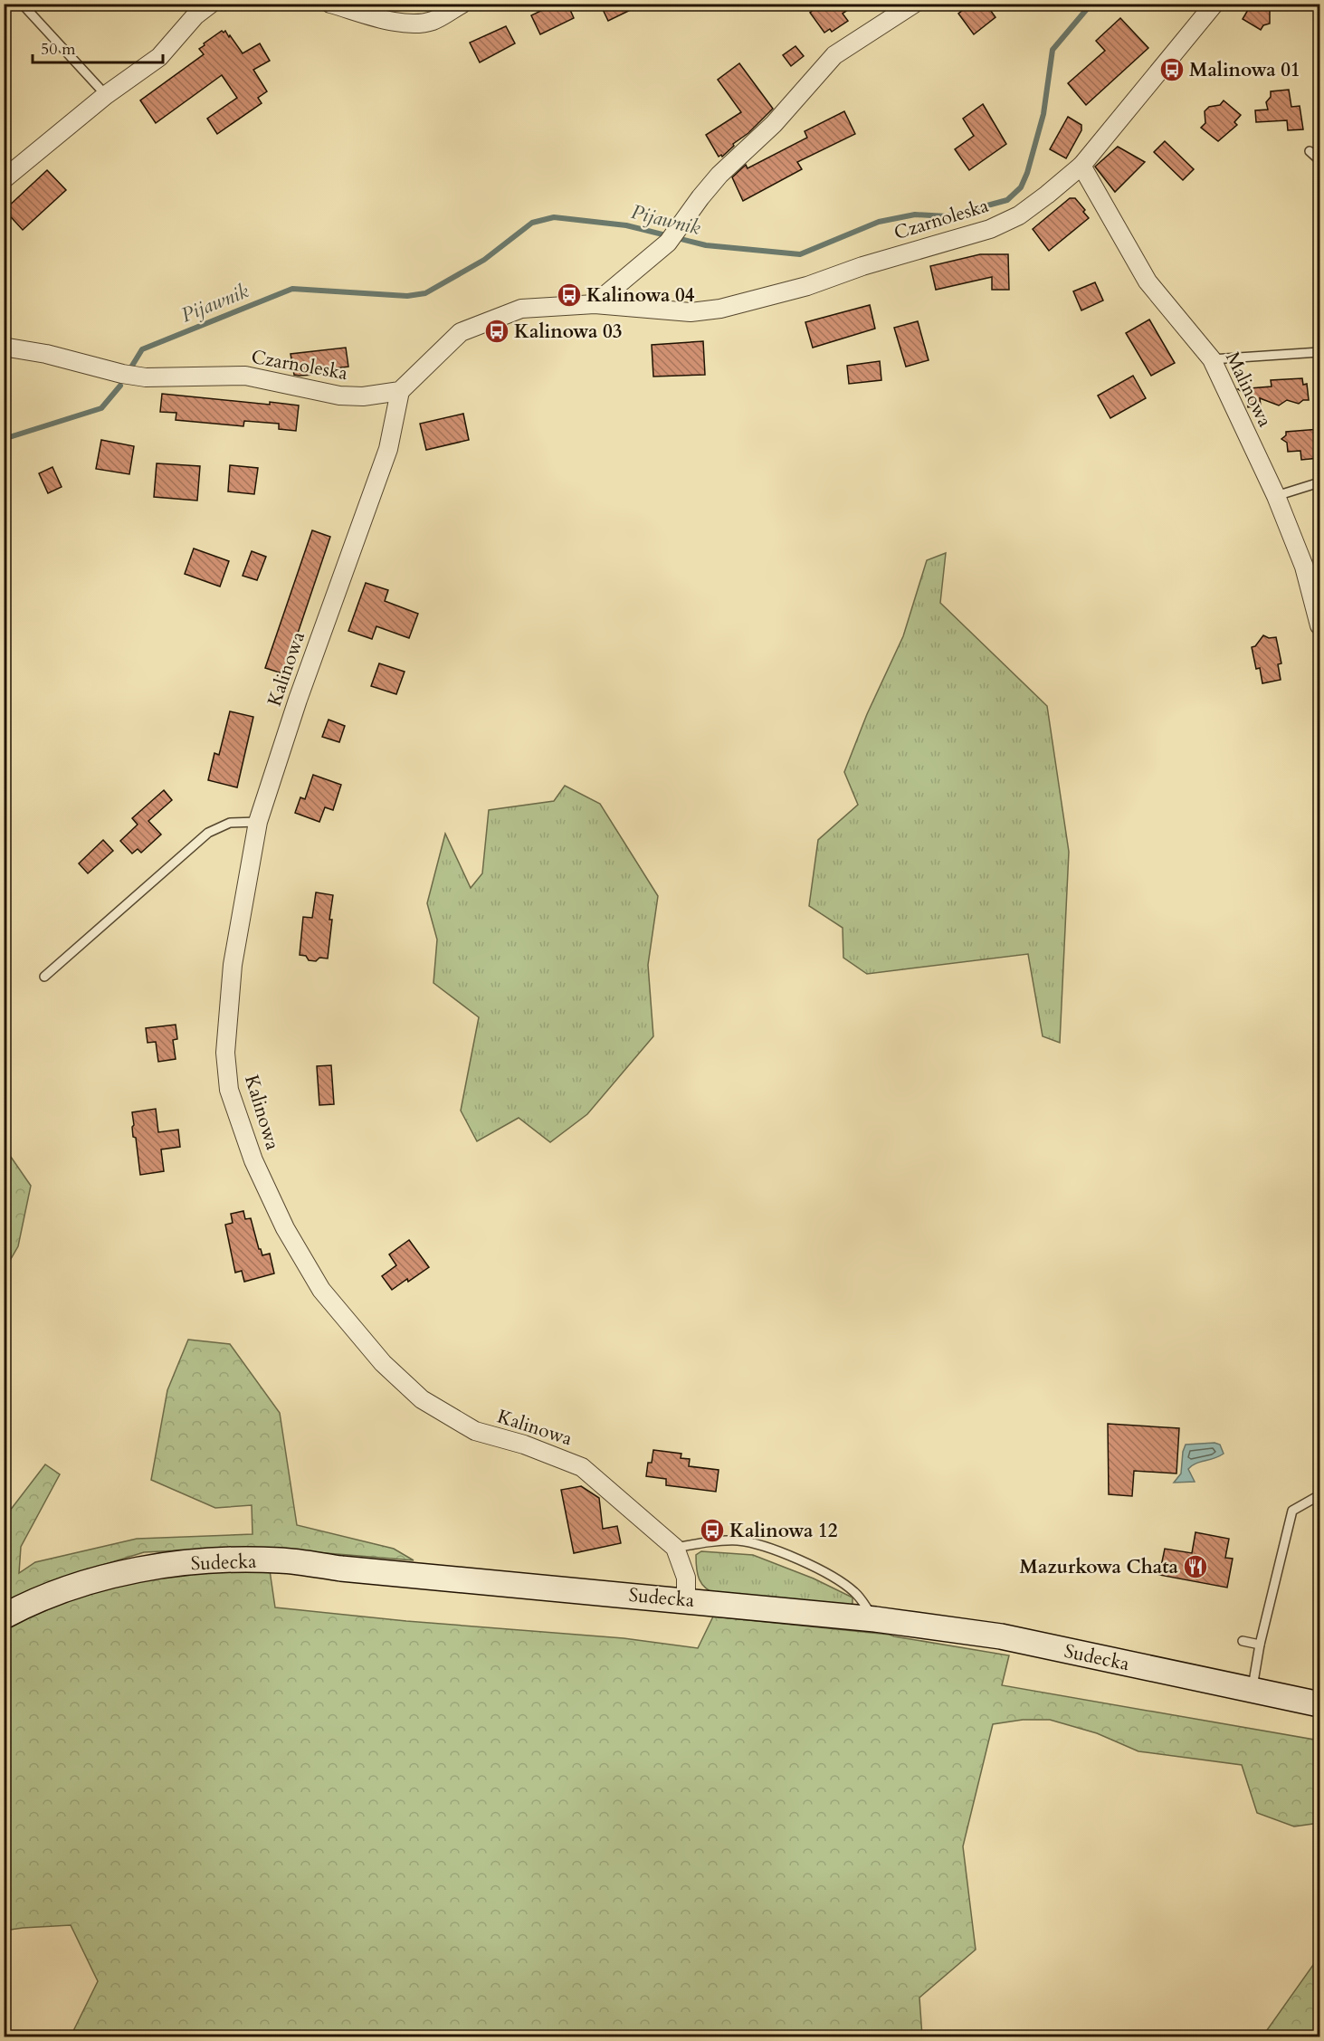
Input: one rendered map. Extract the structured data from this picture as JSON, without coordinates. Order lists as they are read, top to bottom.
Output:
{
  "streets": {
    "main road": ["Sudecka"],
    "street": ["Czarnoleska", "Malinowa", "Kalinowa"]
  },
  "crossings": [
    ["Czarnoleska", "Malinowa"],
    ["Czarnoleska", "Kalinowa"],
    ["Kalinowa", "Sudecka"]
  ],
  "water": ["Pijawnik"],
  "places": {
    "bus stop": [
      "Malinowa 01",
      "Kalinowa 04",
      "Kalinowa 03",
      "Kalinowa 12"
    ],
    "restaurant": ["Mazurkowa Chata"]
  },
  "scale_bar": "50 m"
}
